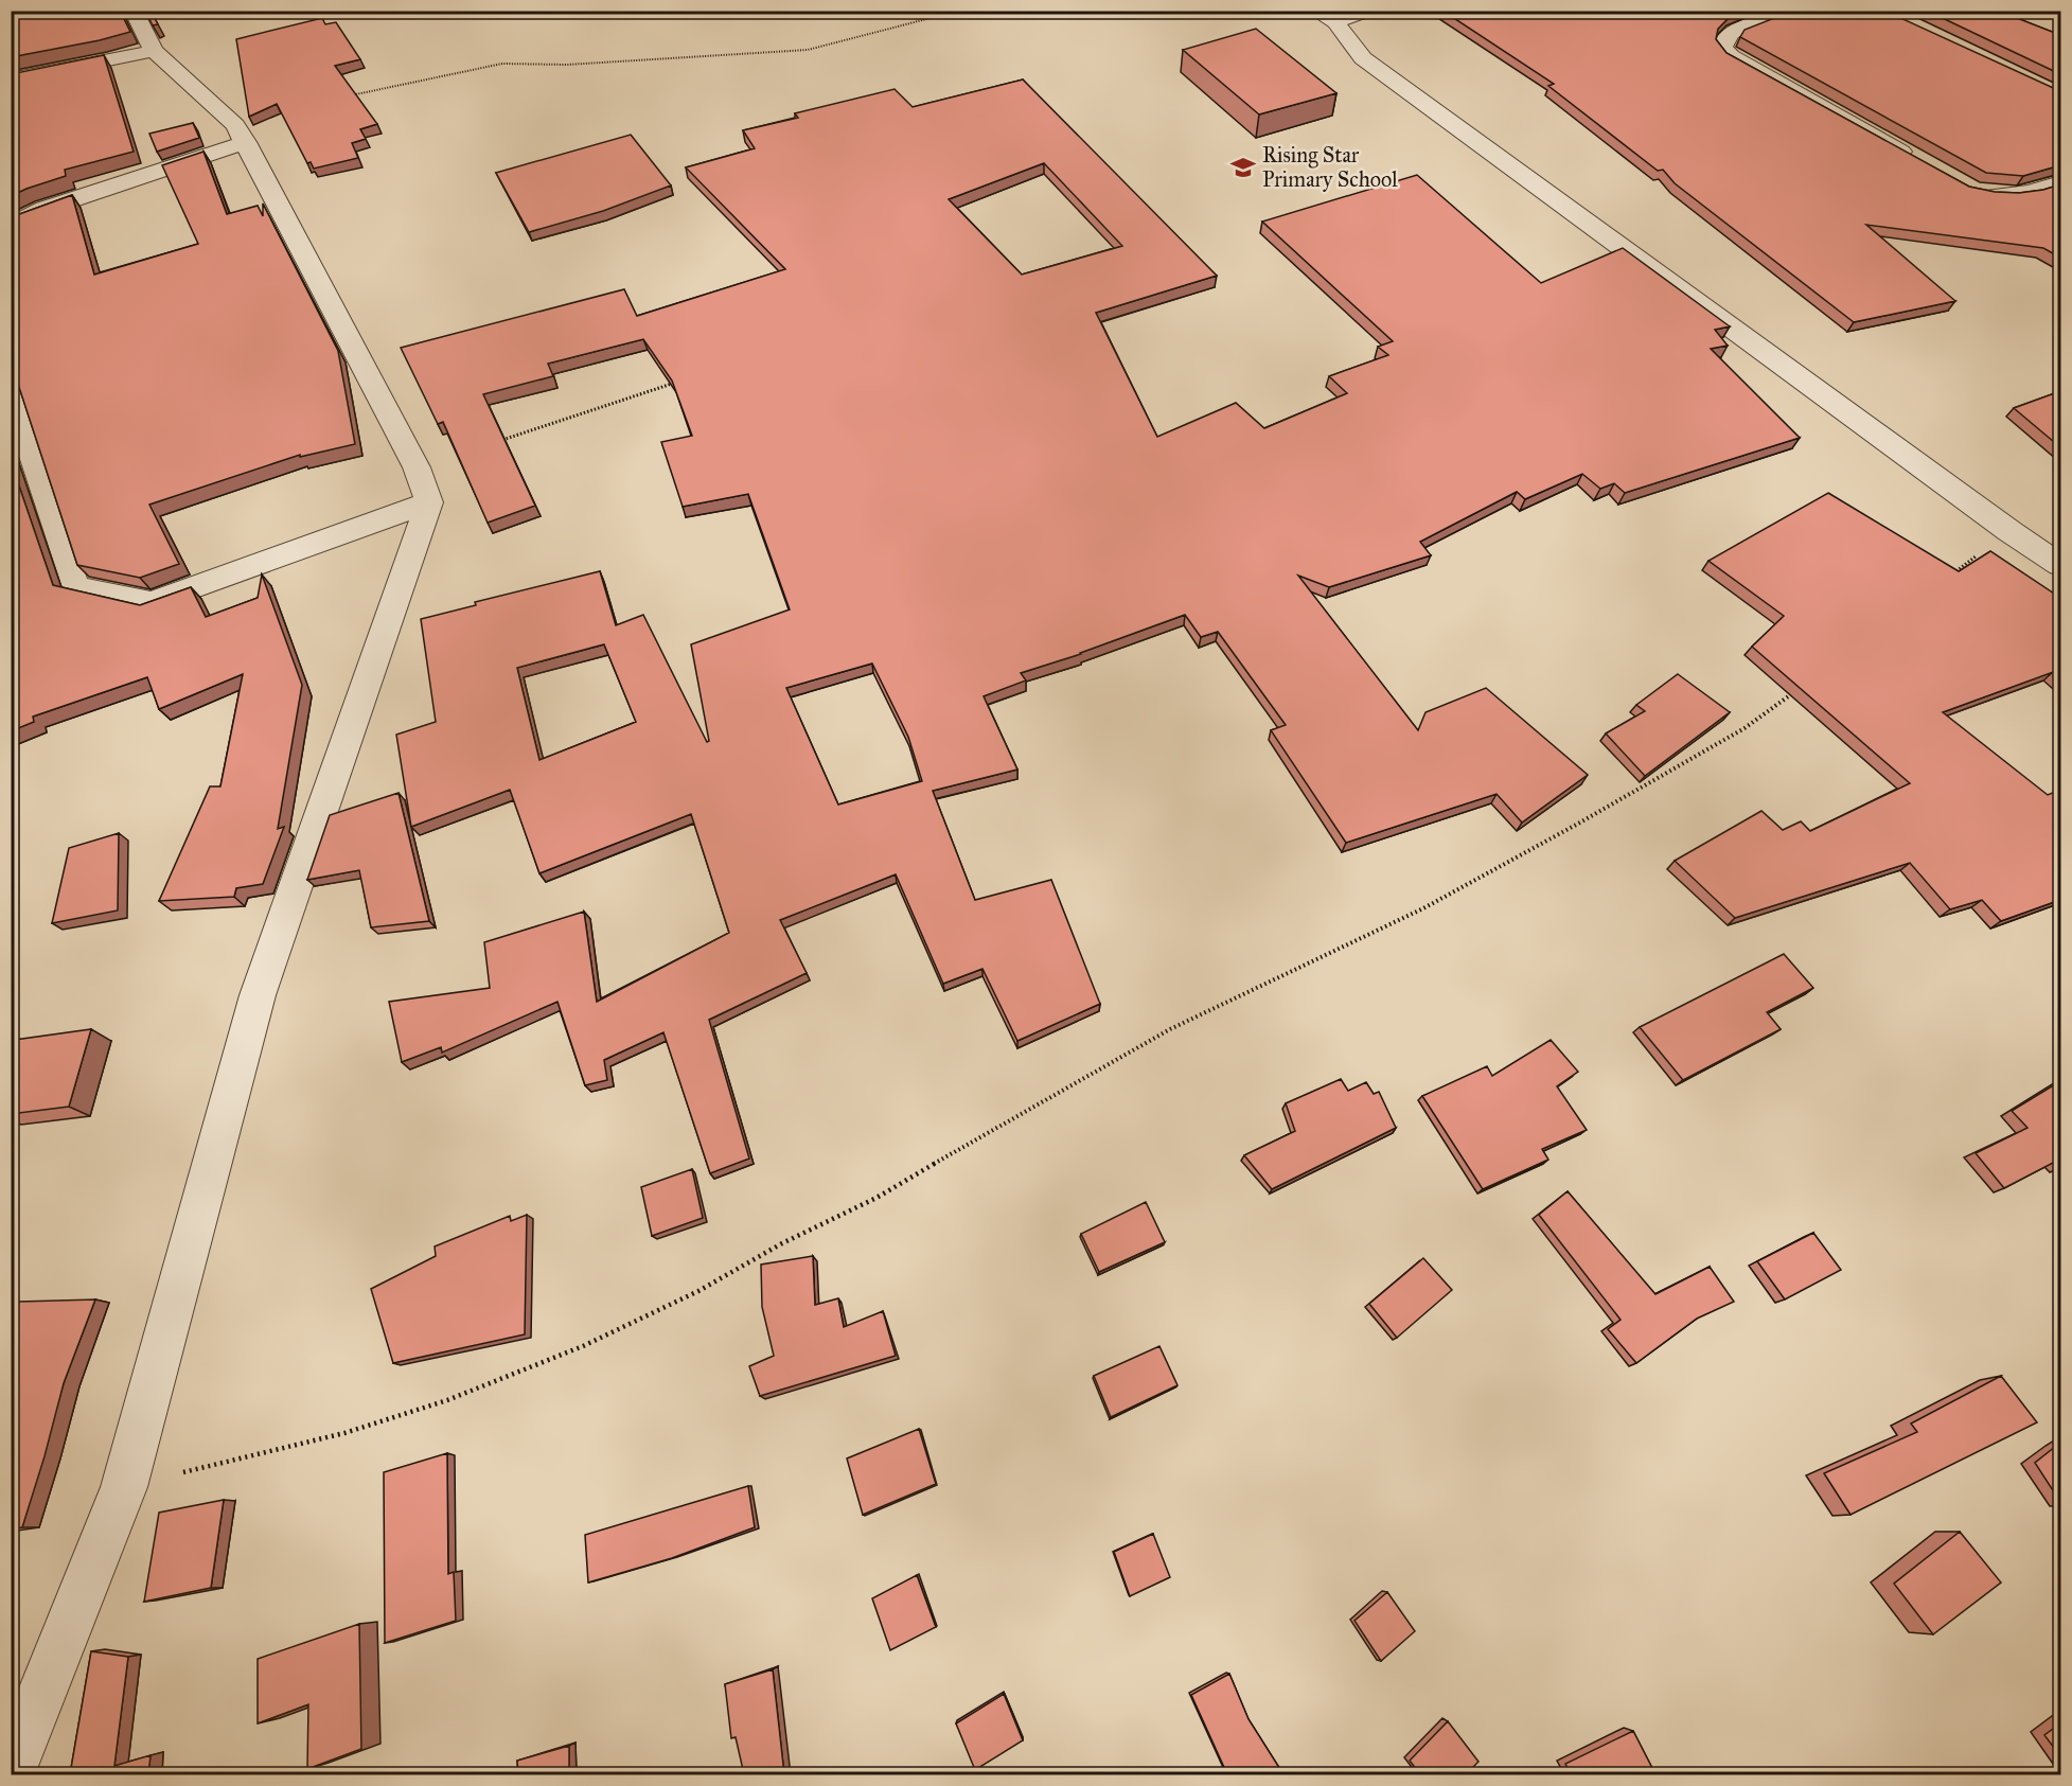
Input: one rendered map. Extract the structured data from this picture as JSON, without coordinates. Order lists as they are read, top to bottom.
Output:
{
  "places": {
    "school or university": ["Rising Star Primary School"]
  }
}
